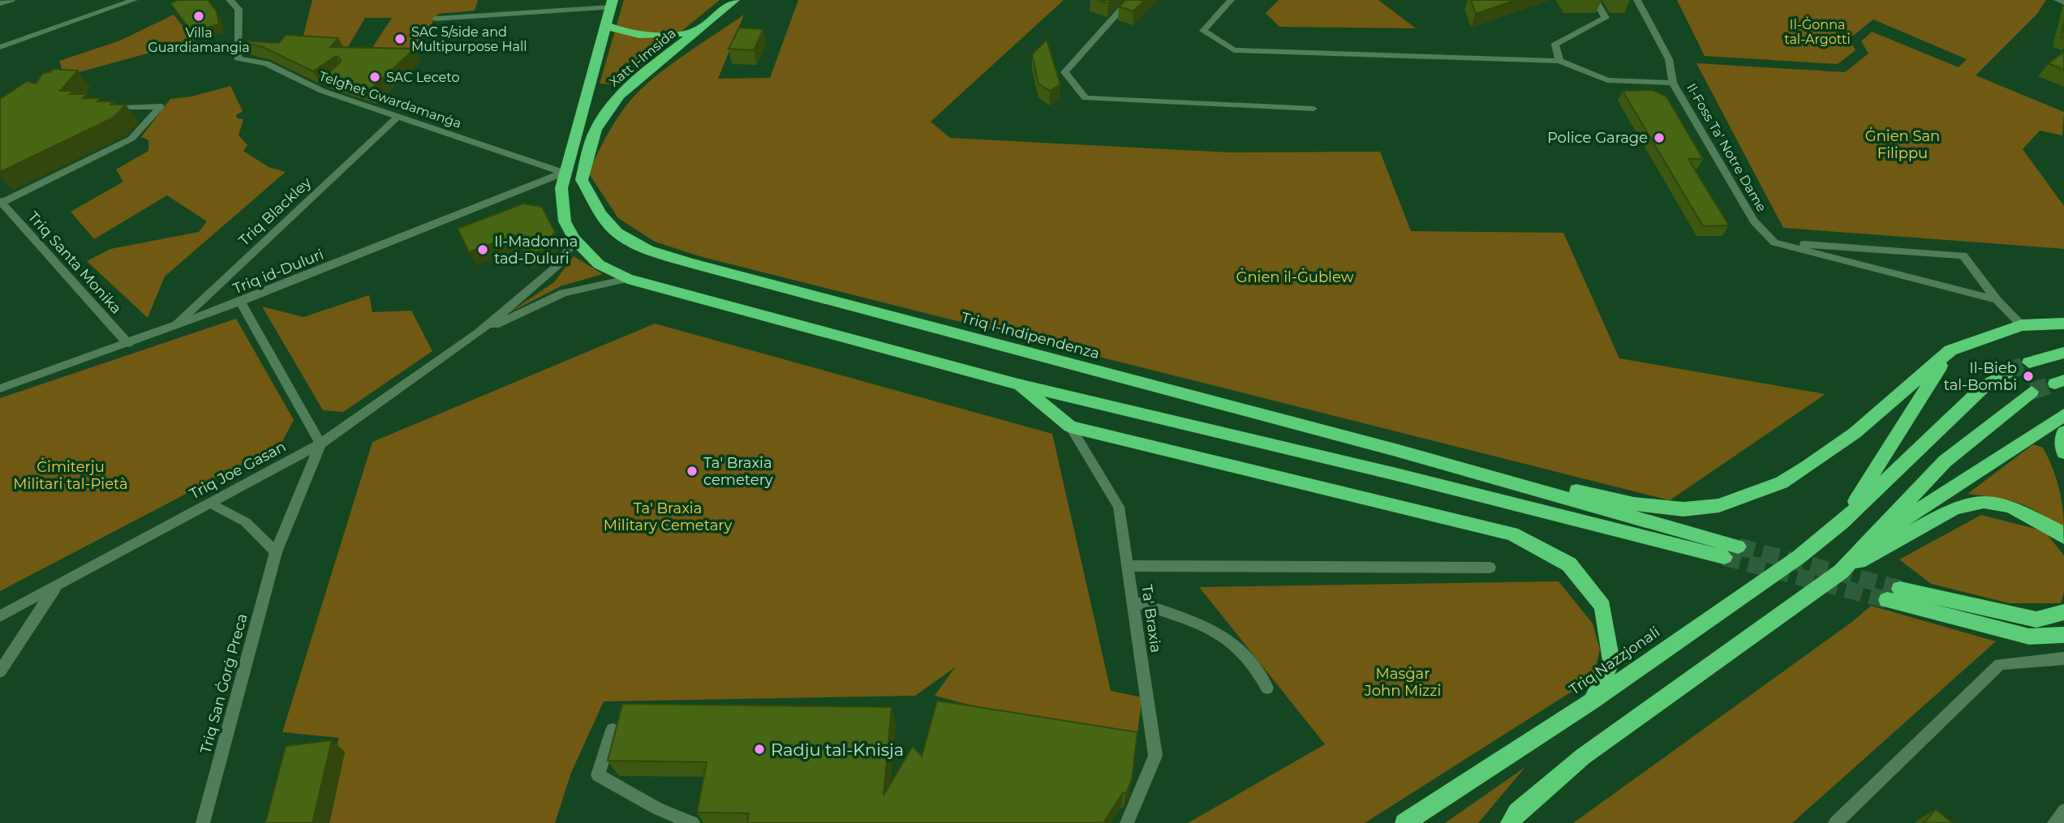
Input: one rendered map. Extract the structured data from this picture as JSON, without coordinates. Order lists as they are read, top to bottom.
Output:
{
  "streets": {
    "highway": ["Xatt l-Imsida", "Triq l-Indipendenza", "Triq Nazzjonali"],
    "street": [
      "Telgħet Gwardamanġa",
      "Il-Foss Ta' Notre Dame",
      "Triq Blackley",
      "Triq Santa Monika",
      "Triq id-Duluri",
      "Triq Joe Gasan",
      "Ta' Braxia",
      "Triq San Ġorġ Preca"
    ]
  },
  "crossings": [
    ["Xatt l-Imsida", "Telgħet Gwardamanġa"],
    ["Xatt l-Imsida", "Triq id-Duluri"],
    ["Xatt l-Imsida", "Triq l-Indipendenza"],
    ["Xatt l-Imsida", "Triq Joe Gasan"],
    ["Telgħet Gwardamanġa", "Triq Blackley"],
    ["Telgħet Gwardamanġa", "Triq id-Duluri"],
    ["Triq Blackley", "Triq id-Duluri"],
    ["Triq Santa Monika", "Triq id-Duluri"],
    ["Triq Joe Gasan", "Triq San Ġorġ Preca"]
  ],
  "parks": [
    "Il-Ġonna tal-Argotti",
    "Ġnien San Filippu",
    "Ġnien il-Ġublew",
    "Ċimiterju Militari tal-Pietà",
    "Ta' Braxia Military Cemetary",
    "Masġar John Mizzi"
  ],
  "places": [
    "Villa Guardiamangia",
    "SAC 5/side and Multipurpose Hall",
    "SAC Leceto",
    "Police Garage",
    "Il-Madonna tad-Duluri",
    "Il-Bieb tal-Bombi",
    "Ta' Braxia cemetery",
    "Radju tal-Knisja"
  ]
}
